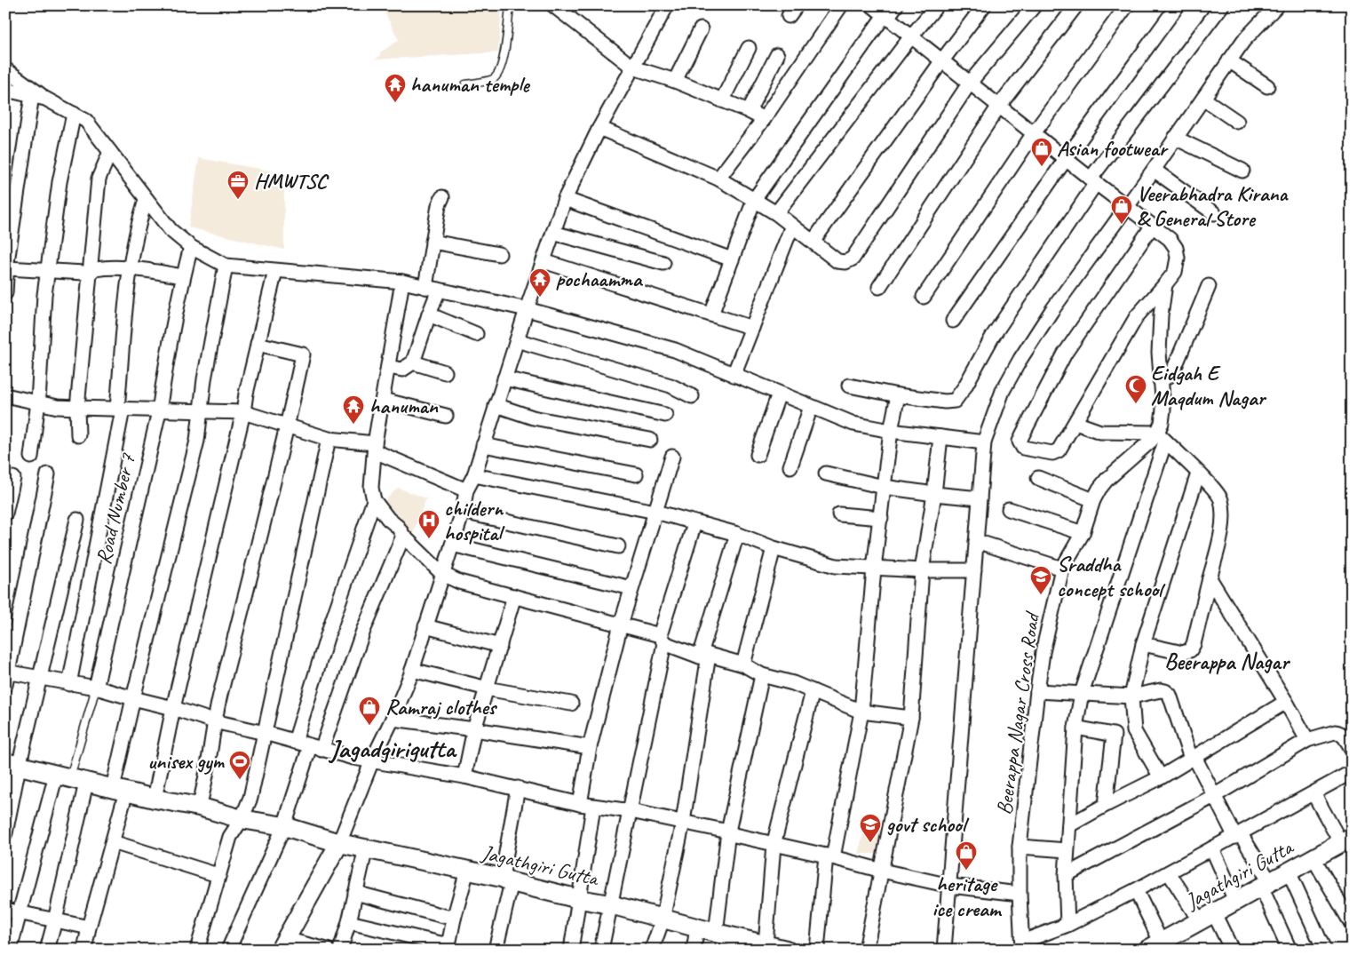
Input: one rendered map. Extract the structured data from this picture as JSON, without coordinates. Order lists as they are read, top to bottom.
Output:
{
  "streets": {
    "street": ["Road Number 7", "Beerappa Nagar Cross Road", "Jagathgiri Gutta"]
  },
  "crossings": [
    ["Road Number 7", "Jagathgiri Gutta"]
  ],
  "districts": ["Beerappa Nagar", "Jagadgirigutta"],
  "places": {
    "temple": ["hanuman temple", "pochaamma", "hanuman"],
    "shop": [
      "Asian footwear",
      "Veerabhadra Kirana & General Store",
      "Ramraj clothes",
      "heritage ice cream"
    ],
    "office": ["HMWTSC"],
    "mosque": ["Eidgah E Maqdum Nagar"],
    "hospital": ["childern hospital"],
    "school or university": ["Sraddha concept school", "govt school"],
    "sports": ["unisex gym"]
  }
}
